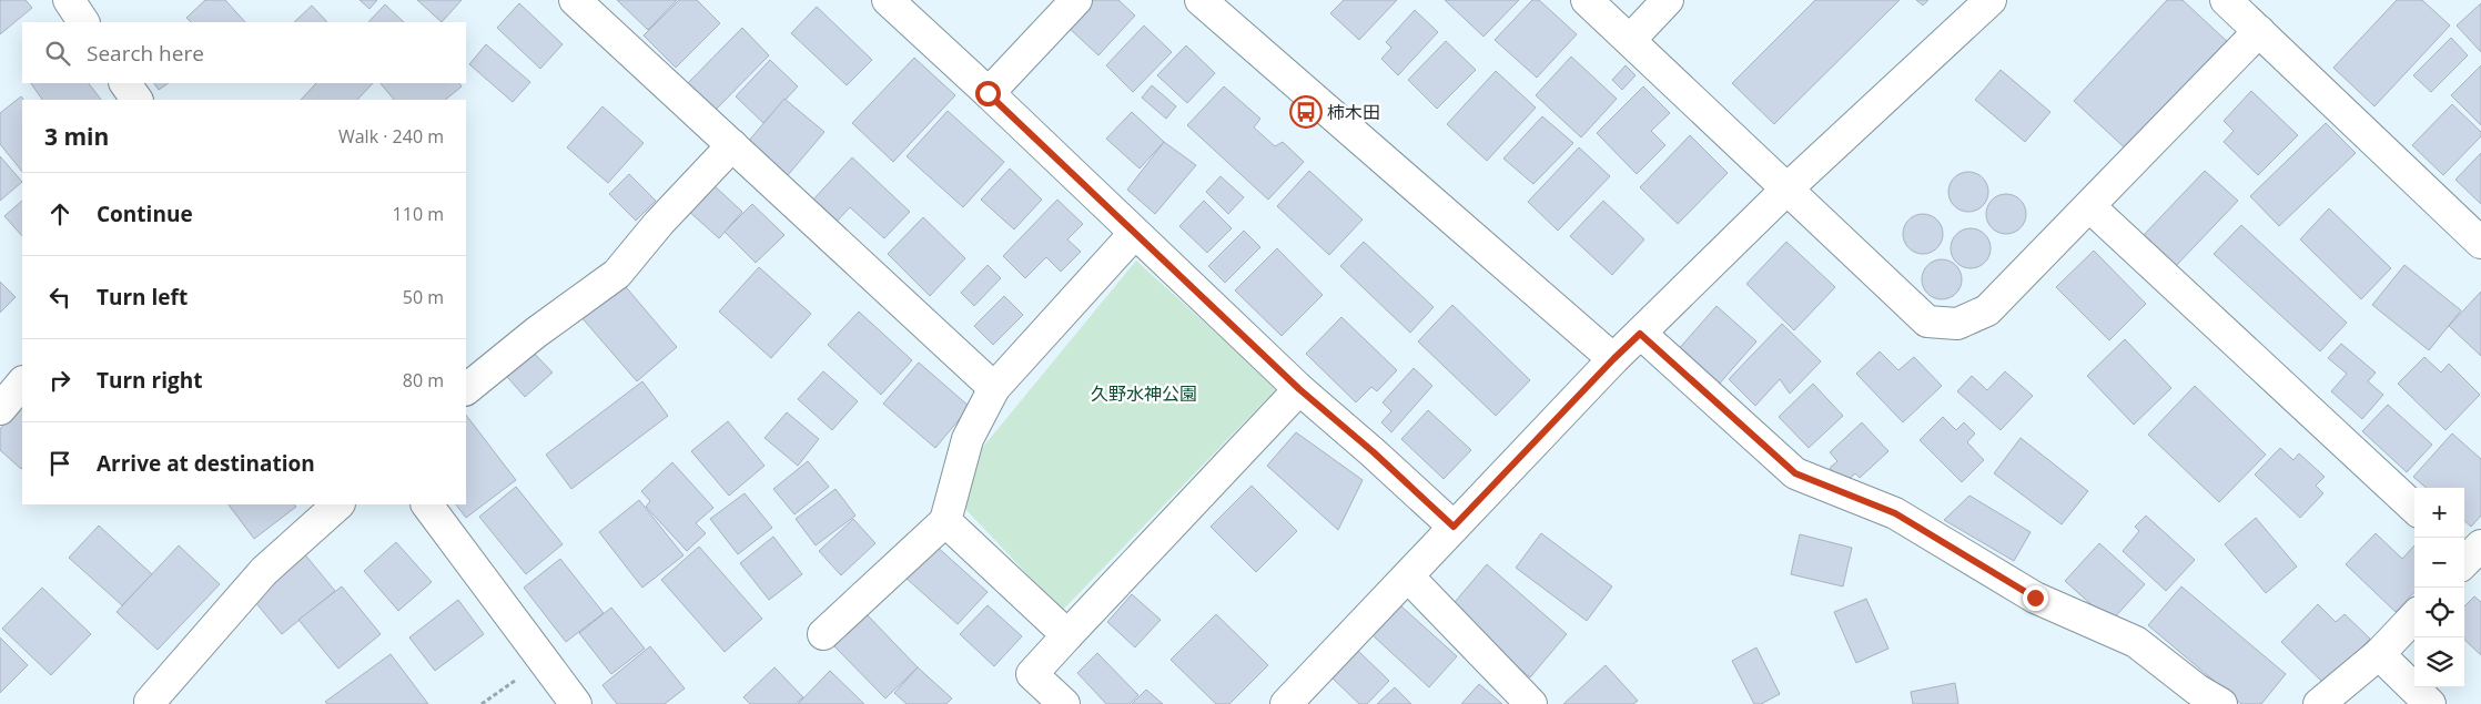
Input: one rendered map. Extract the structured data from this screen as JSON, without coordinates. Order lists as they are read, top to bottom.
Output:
{
  "parks": ["久野水神公園"],
  "places": {
    "bus stop": ["柿木田"]
  },
  "page": {
    "search": "Search here",
    "heading": ["3 min", "Walk · 240 m"],
    "list": [
      ["Continue", "110 m"],
      ["Turn left", "50 m"],
      ["Turn right", "80 m"],
      "Arrive at destination"
    ],
    "map_buttons": ["+", "−"]
  }
}
